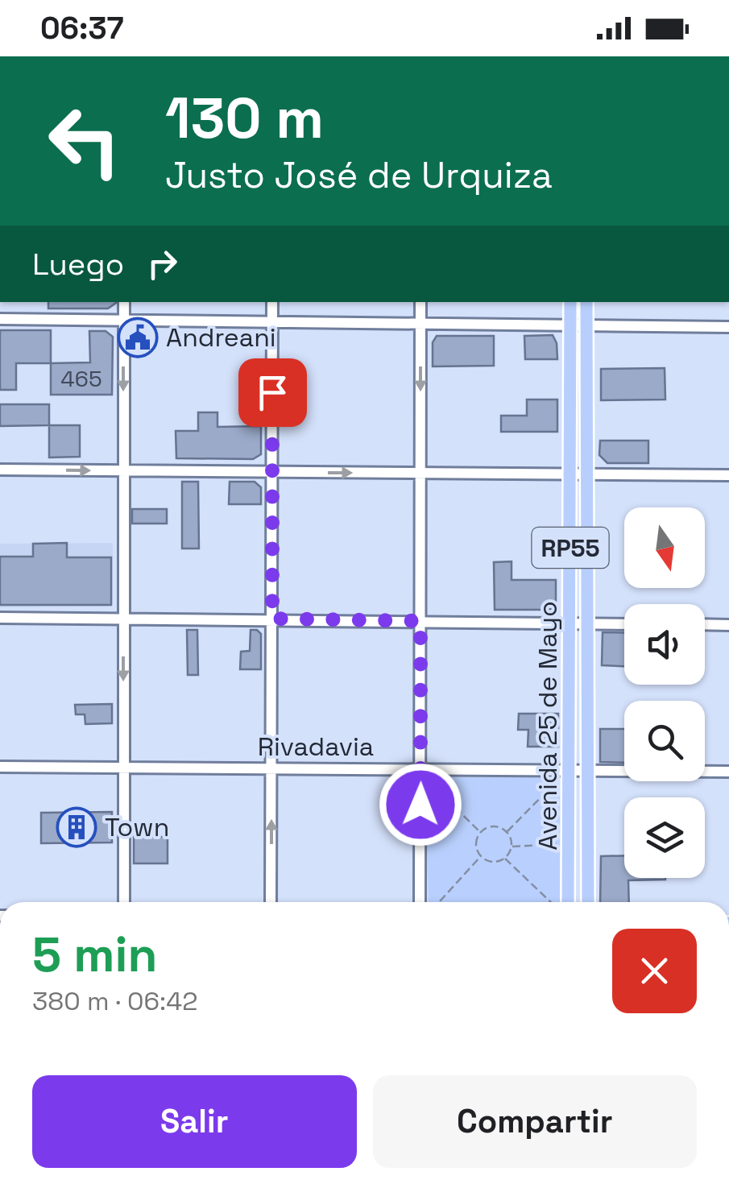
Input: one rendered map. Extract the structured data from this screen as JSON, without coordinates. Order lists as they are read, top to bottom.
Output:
{
  "streets": {
    "main road": ["RP55", "Avenida 25 de Mayo"],
    "street": ["Rivadavia"]
  },
  "crossings": [
    ["Avenida 25 de Mayo", "Rivadavia"]
  ],
  "places": {
    "public building": ["Andreani"],
    "building": ["Town"]
  },
  "house_numbers": ["465"],
  "north": "bottom",
  "page": {
    "status": "06:37",
    "turn": ["130 m", "Justo José de Urquiza"],
    "then": "Luego",
    "heading": ["5 min", "380 m · 06:42"],
    "buttons": ["Salir", "Compartir"]
  }
}
